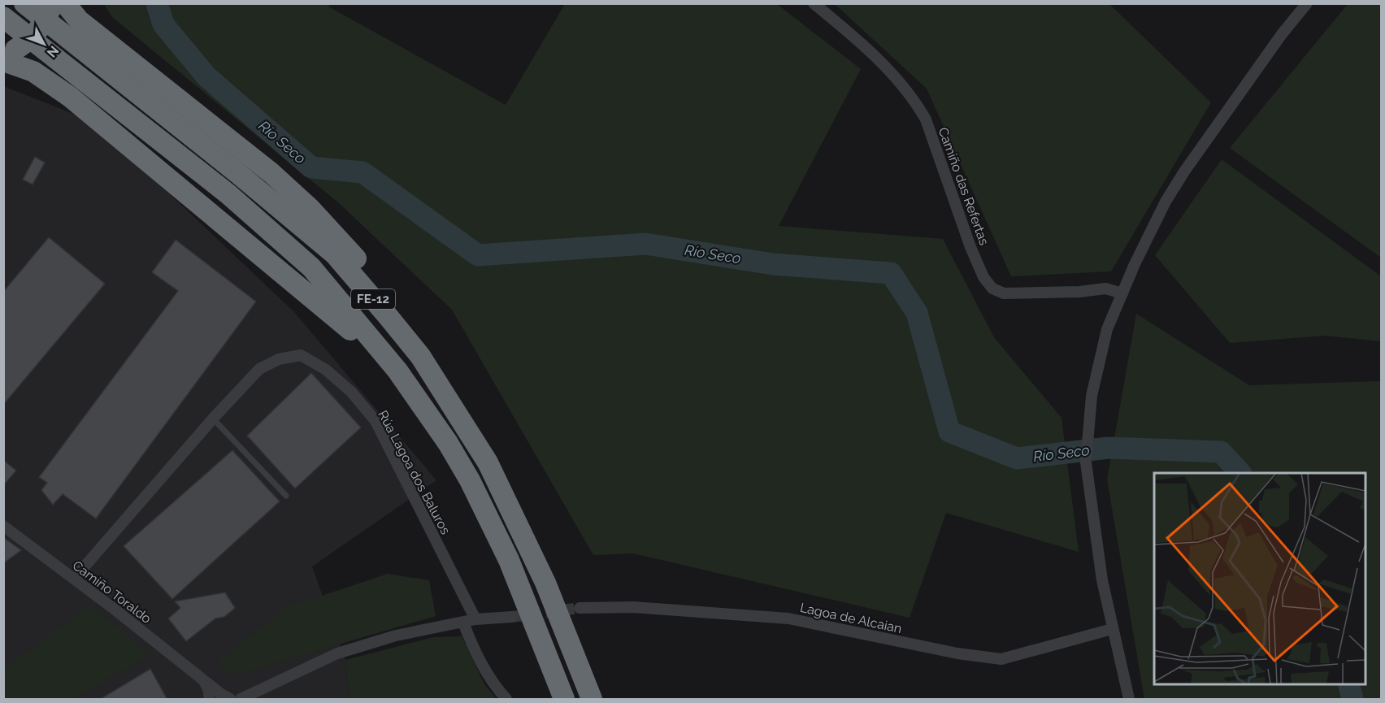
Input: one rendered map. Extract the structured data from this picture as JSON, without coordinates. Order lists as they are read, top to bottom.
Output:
{
  "streets": {
    "highway": ["FE-12"],
    "street": [
      "Camiño das Refertas",
      "Rúa Lagoa dos Baluros",
      "Camiño Toraldo",
      "Lagoa de Alcaian"
    ]
  },
  "crossings": [
    ["Rúa Lagoa dos Baluros", "Camiño Toraldo"]
  ],
  "water": ["Río Seco"],
  "north": "bottom right"
}
